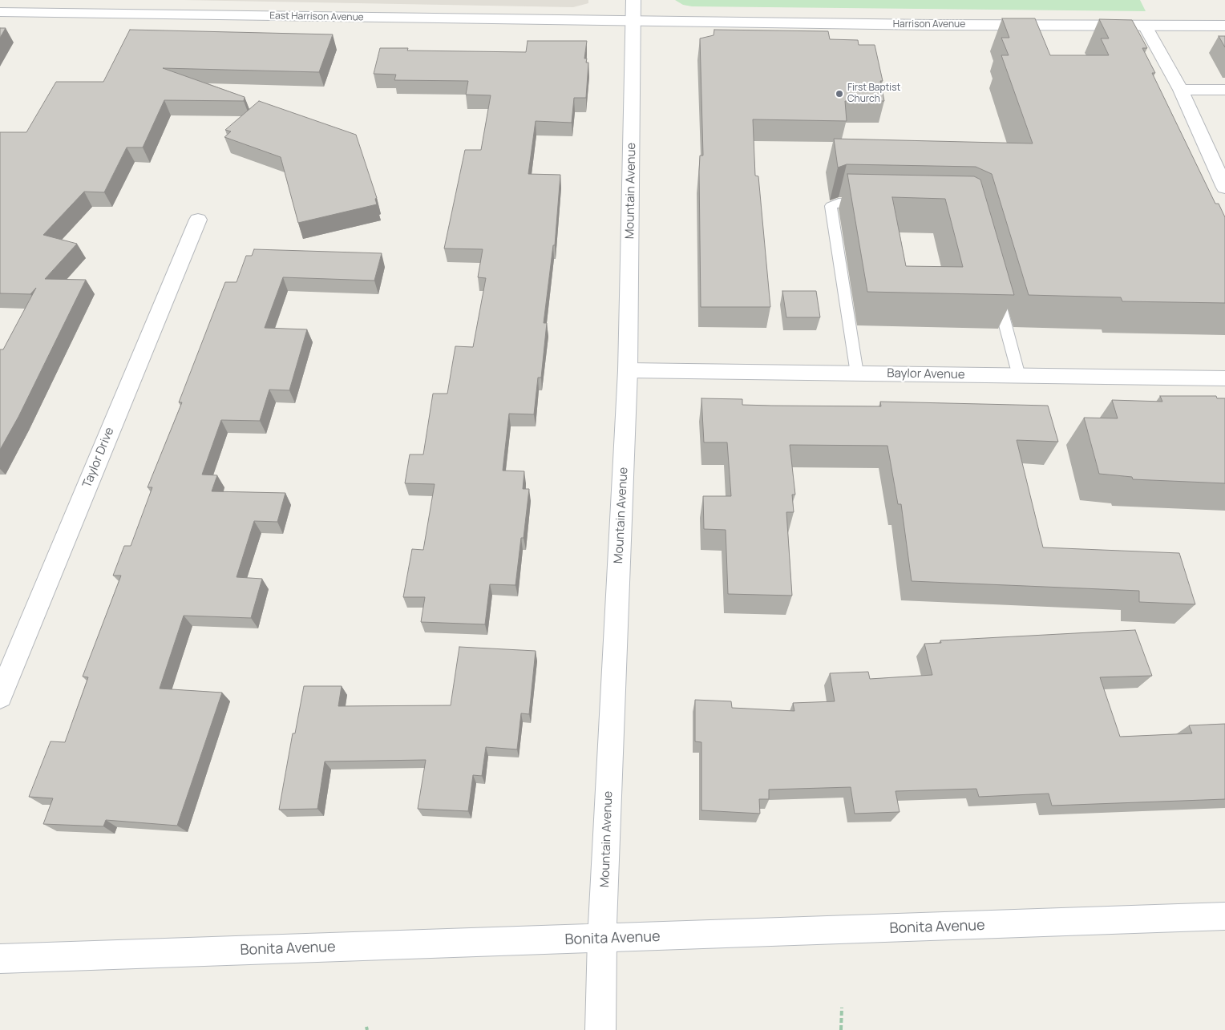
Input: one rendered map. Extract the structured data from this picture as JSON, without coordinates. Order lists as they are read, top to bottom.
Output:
{
  "streets": {
    "street": [
      "East Harrison Avenue",
      "Harrison Avenue",
      "Mountain Avenue",
      "Baylor Avenue",
      "Taylor Drive",
      "Bonita Avenue"
    ]
  },
  "crossings": [
    ["East Harrison Avenue", "Harrison Avenue"],
    ["East Harrison Avenue", "Mountain Avenue"],
    ["Harrison Avenue", "Mountain Avenue"],
    ["Mountain Avenue", "Baylor Avenue"],
    ["Mountain Avenue", "Bonita Avenue"]
  ],
  "places": ["First Baptist Church"]
}
